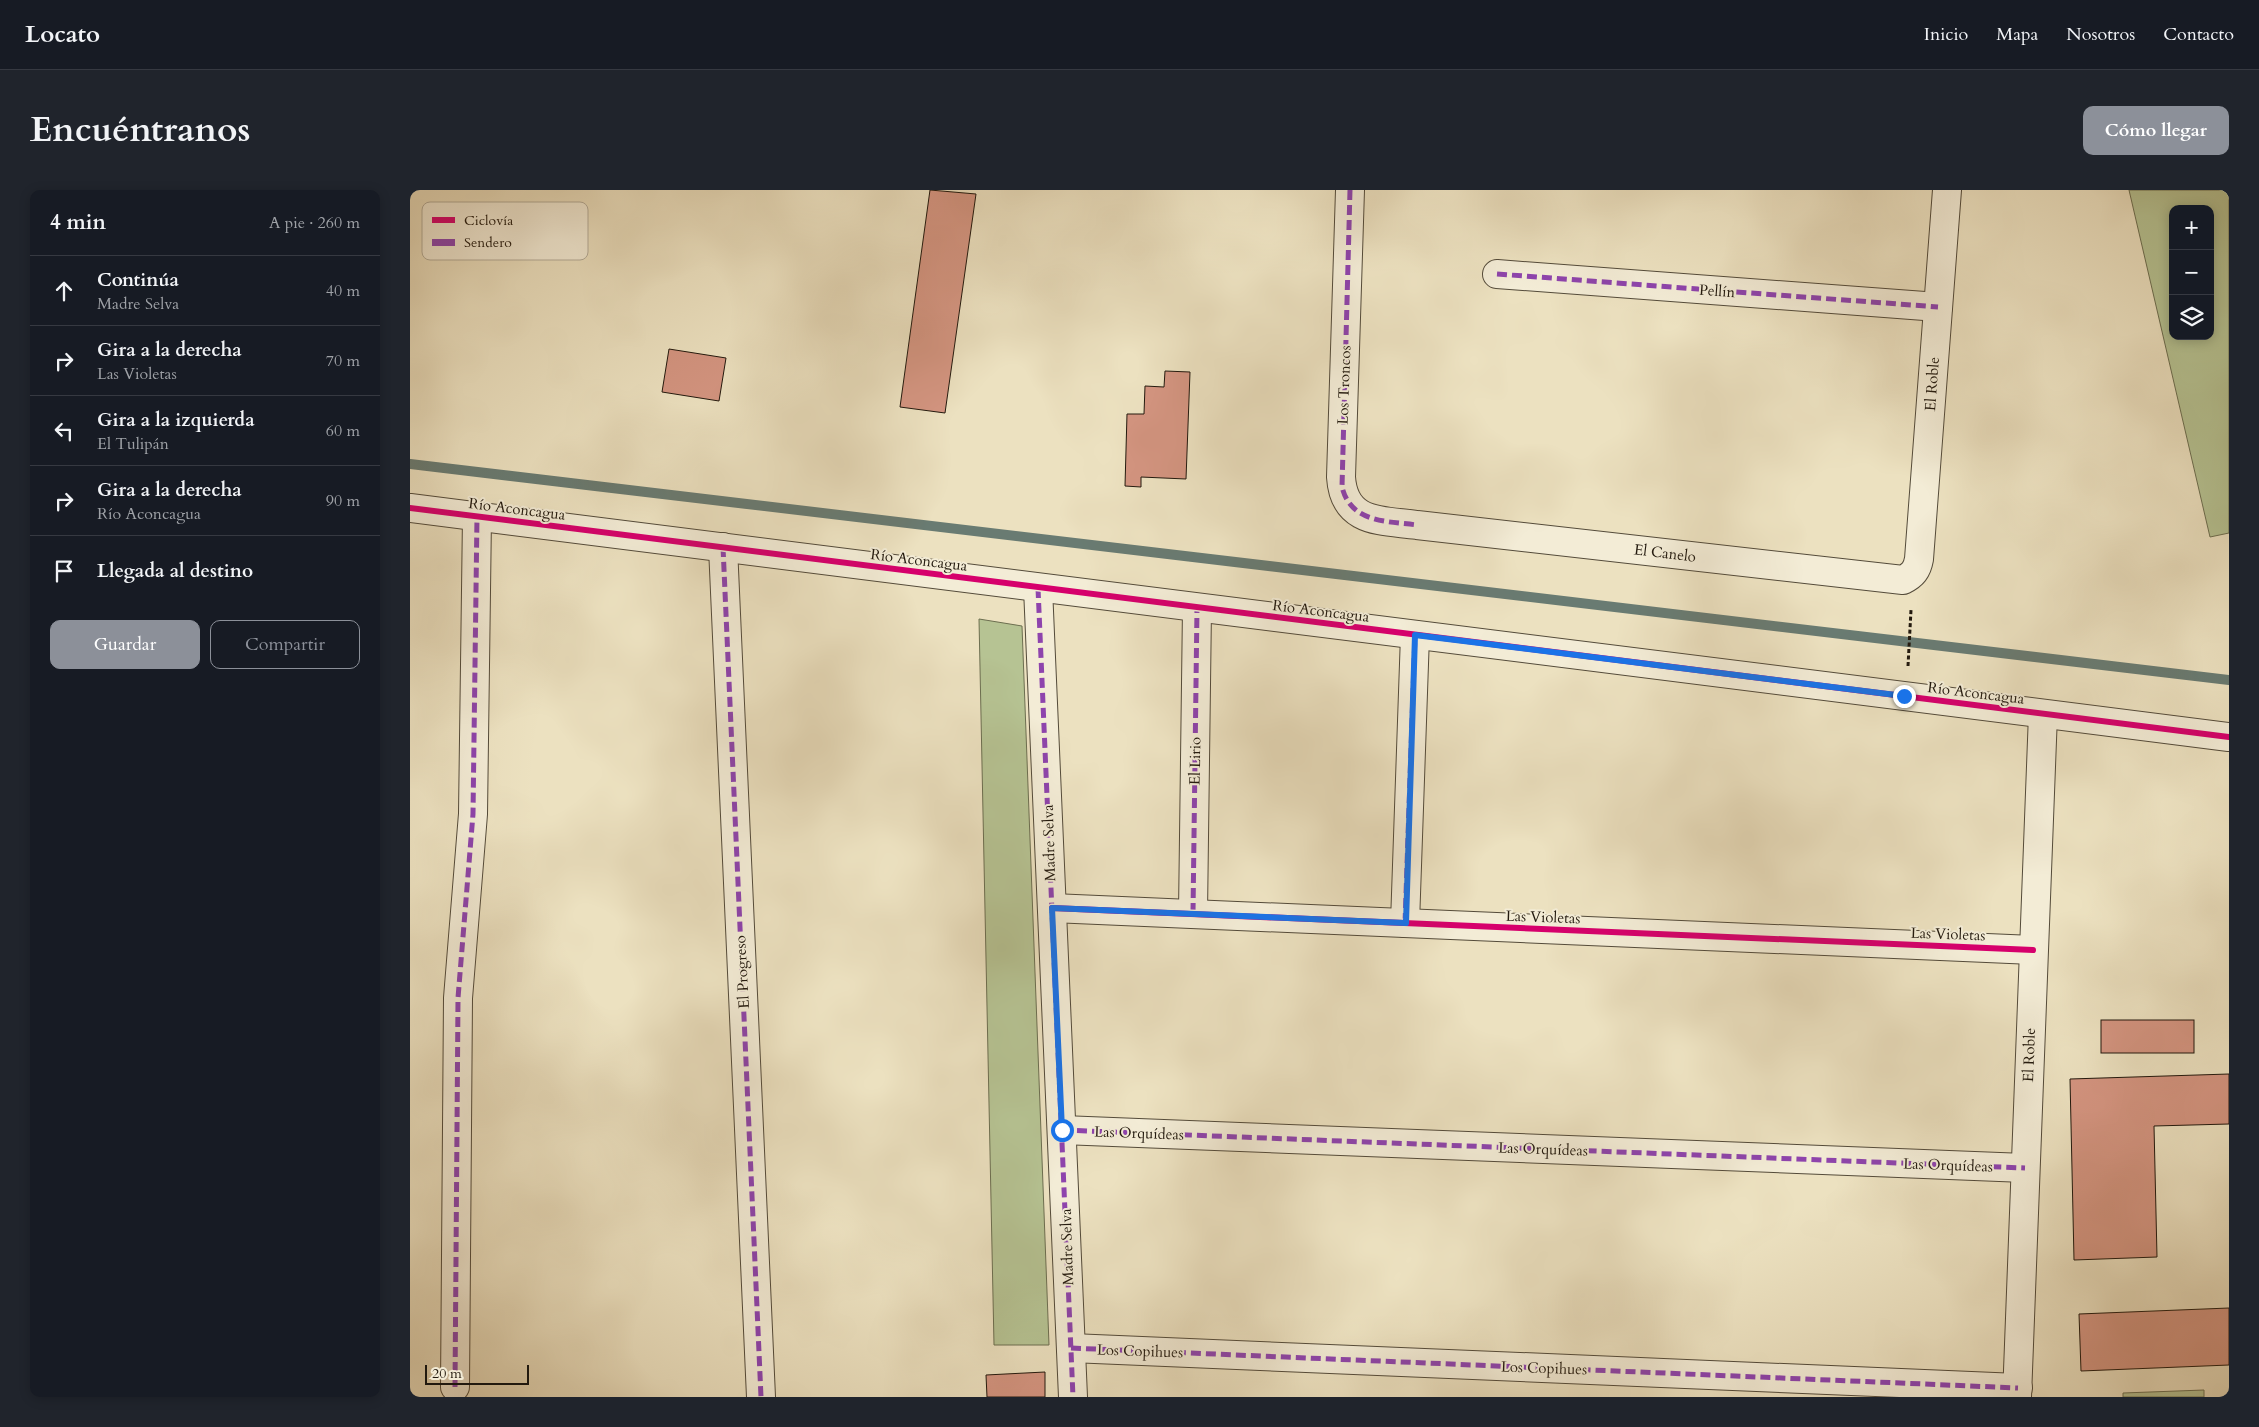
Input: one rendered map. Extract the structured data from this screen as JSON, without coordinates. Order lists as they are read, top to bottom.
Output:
{
  "streets": {
    "street": [
      "Pellín",
      "El Roble",
      "Los Troncos",
      "Río Aconcagua",
      "El Canelo",
      "El Lirio",
      "Madre Selva",
      "Las Violetas",
      "El Progreso",
      "Las Orquídeas",
      "Los Copihues"
    ]
  },
  "crossings": [
    ["Pellín", "El Roble"],
    ["El Roble", "Río Aconcagua"],
    ["El Roble", "El Canelo"],
    ["El Roble", "Las Violetas"],
    ["El Roble", "Las Orquídeas"],
    ["El Roble", "Los Copihues"],
    ["Los Troncos", "El Canelo"],
    ["Río Aconcagua", "El Lirio"],
    ["Río Aconcagua", "Madre Selva"],
    ["Río Aconcagua", "El Progreso"],
    ["El Lirio", "Las Violetas"],
    ["Madre Selva", "Las Violetas"],
    ["Madre Selva", "Las Orquídeas"],
    ["Madre Selva", "Los Copihues"]
  ],
  "legend": ["Ciclovía", "Sendero"],
  "scale_bar": "20 m",
  "page": {
    "header": "Locato",
    "nav": [
      "Inicio",
      "Mapa",
      "Nosotros",
      "Contacto"
    ],
    "title": "Encuéntranos",
    "buttons": [
      "Cómo llegar",
      ["Guardar", "Compartir"]
    ],
    "heading": ["4 min", "A pie · 260 m"],
    "map_buttons": ["+", "−"],
    "list": [
      ["Continúa", "Madre Selva", "40 m"],
      ["Gira a la derecha", "Las Violetas", "70 m"],
      ["Gira a la izquierda", "El Tulipán", "60 m"],
      ["Gira a la derecha", "Río Aconcagua", "90 m"],
      "Llegada al destino"
    ],
    "scale": "20 m"
  }
}
